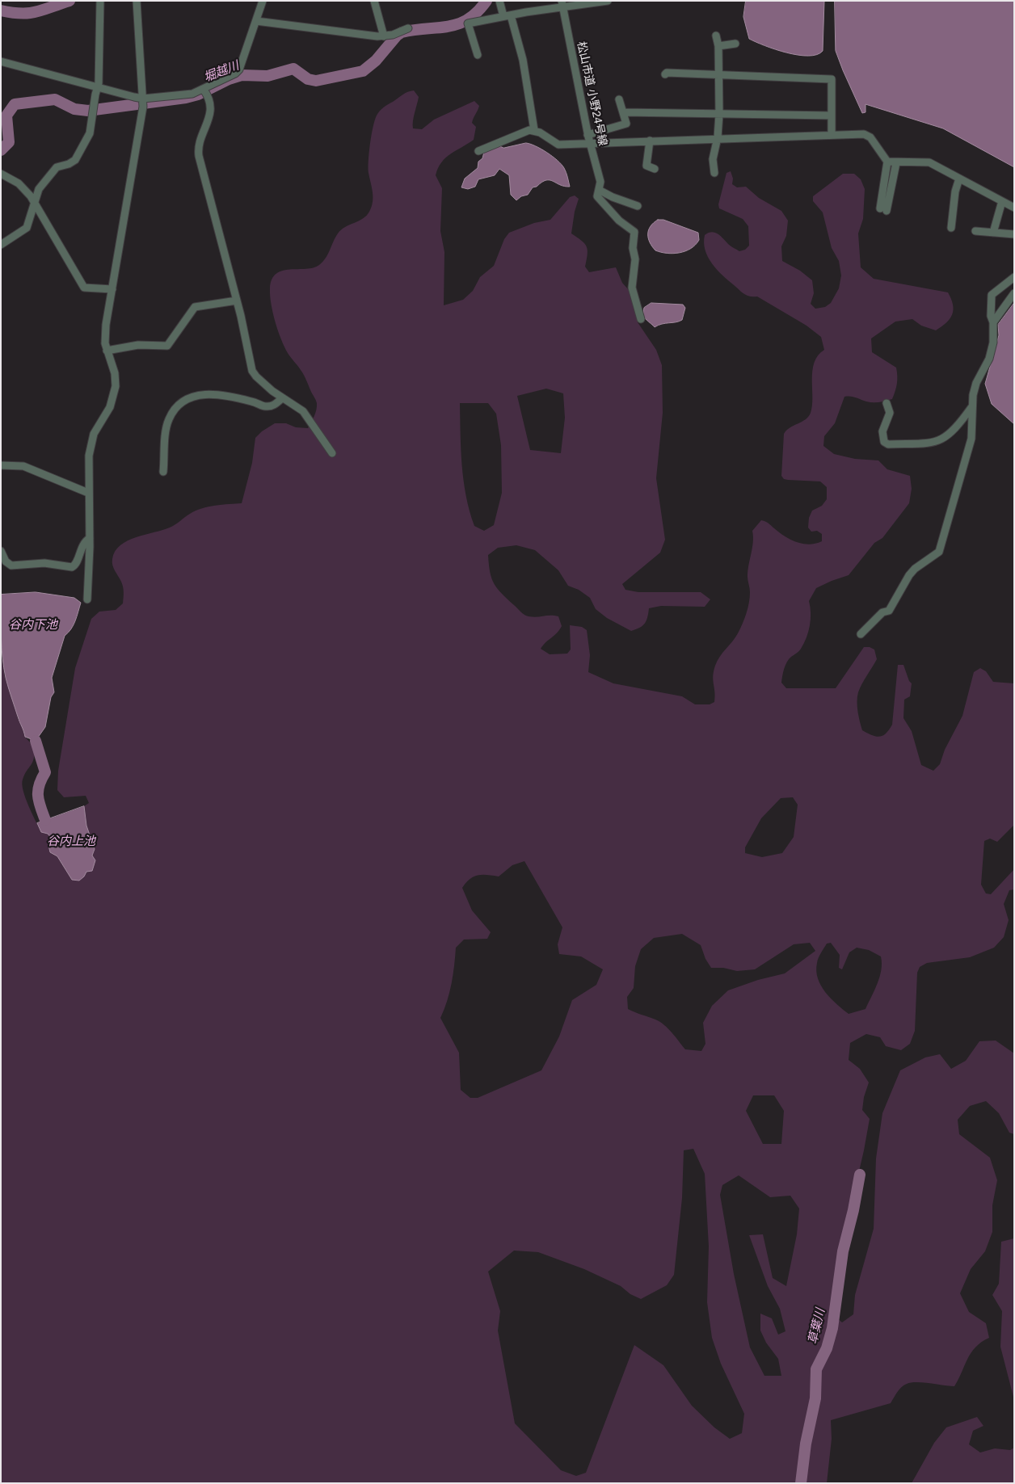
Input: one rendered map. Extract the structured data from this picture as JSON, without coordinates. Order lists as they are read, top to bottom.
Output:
{
  "streets": {
    "street": ["松山市道 小野24号線"]
  },
  "water": [
    "堀越川",
    "谷内下池",
    "谷内上池",
    "草葉川"
  ]
}
